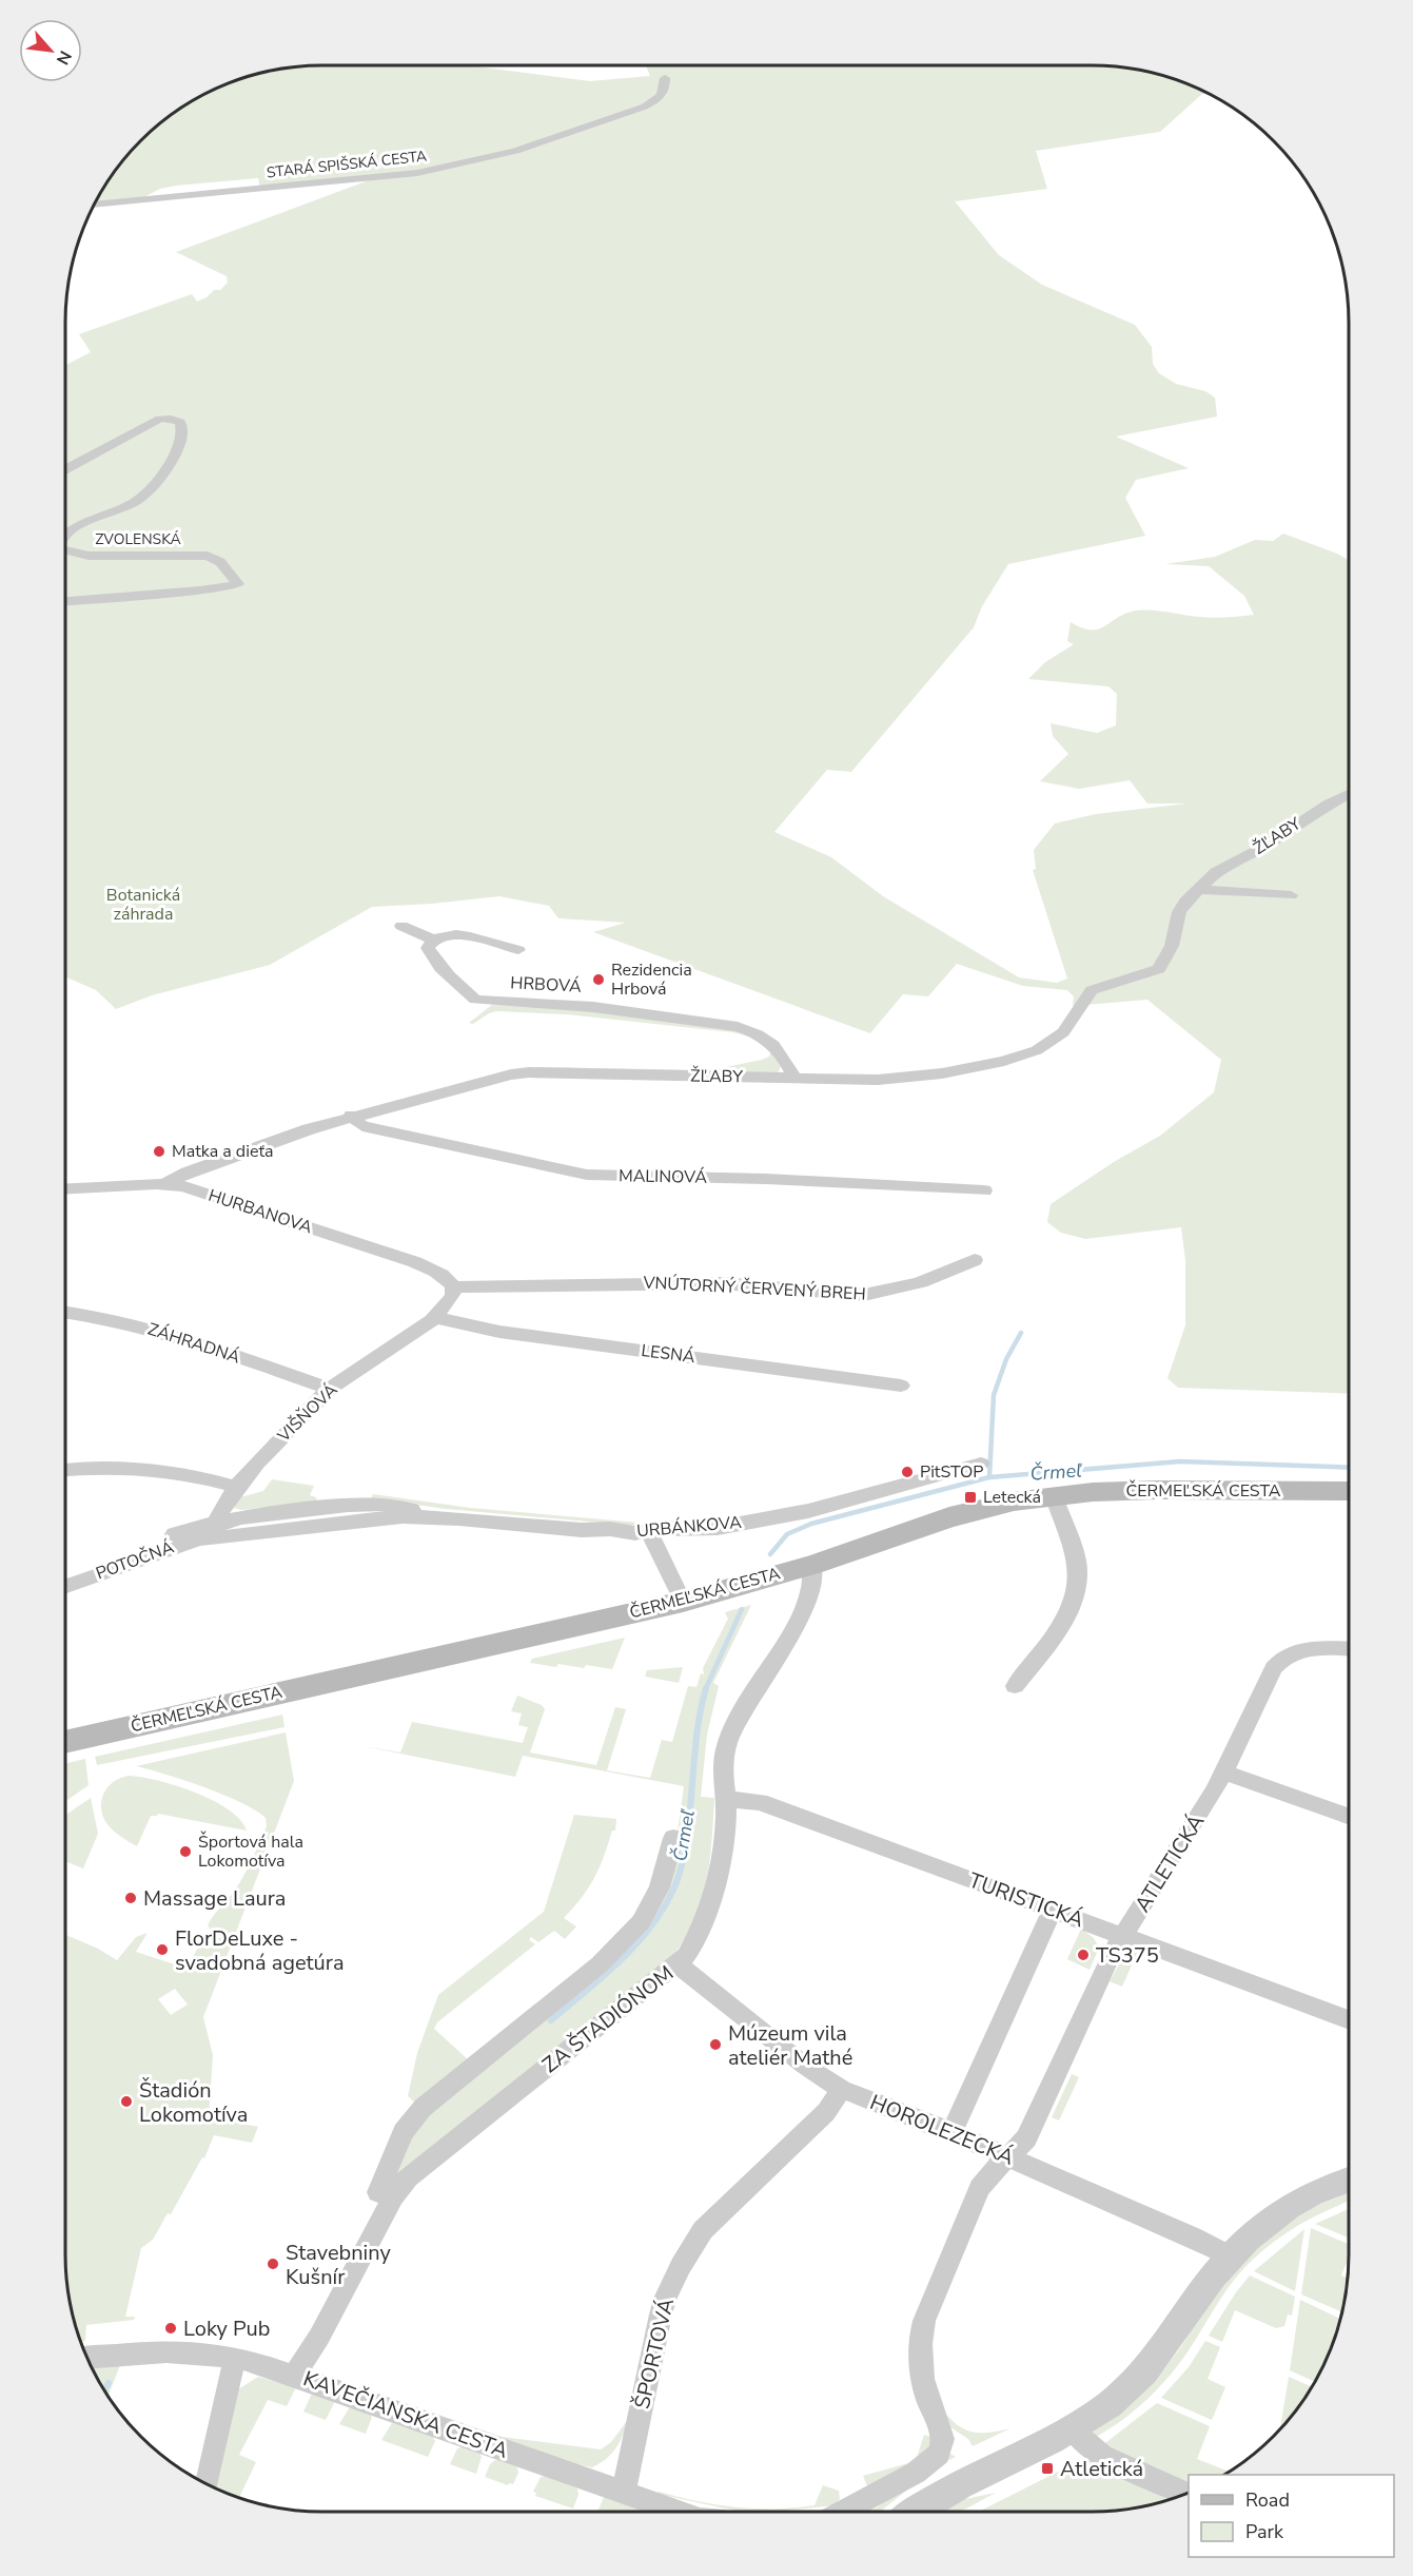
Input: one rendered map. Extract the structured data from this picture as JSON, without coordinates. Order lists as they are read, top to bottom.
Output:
{
  "streets": {
    "main road": ["ČERMEĽSKÁ CESTA"],
    "street": [
      "STARÁ SPIŠSKÁ CESTA",
      "ZVOLENSKÁ",
      "ŽĽABY",
      "HRBOVÁ",
      "MALINOVÁ",
      "HURBANOVA",
      "VNÚTORNÝ ČERVENÝ BREH",
      "ZÁHRADNÁ",
      "LESNÁ",
      "VIŠŇOVÁ",
      "URBÁNKOVA",
      "POTOČNÁ",
      "ATLETICKÁ",
      "TURISTICKÁ",
      "ZA ŠTADIÓNOM",
      "HOROLEZECKÁ",
      "ŠPORTOVÁ",
      "KAVEČIANSKA CESTA"
    ]
  },
  "crossings": [
    ["ŽĽABY", "HRBOVÁ"],
    ["ŽĽABY", "MALINOVÁ"],
    ["ŽĽABY", "HURBANOVA"],
    ["HURBANOVA", "VNÚTORNÝ ČERVENÝ BREH"],
    ["HURBANOVA", "VIŠŇOVÁ"],
    ["VNÚTORNÝ ČERVENÝ BREH", "VIŠŇOVÁ"],
    ["ZÁHRADNÁ", "VIŠŇOVÁ"],
    ["LESNÁ", "VIŠŇOVÁ"],
    ["VIŠŇOVÁ", "URBÁNKOVA"],
    ["VIŠŇOVÁ", "POTOČNÁ"],
    ["ČERMEĽSKÁ CESTA", "ZA ŠTADIÓNOM"],
    ["URBÁNKOVA", "POTOČNÁ"],
    ["ATLETICKÁ", "TURISTICKÁ"],
    ["ATLETICKÁ", "HOROLEZECKÁ"],
    ["TURISTICKÁ", "ZA ŠTADIÓNOM"],
    ["ZA ŠTADIÓNOM", "HOROLEZECKÁ"],
    ["ZA ŠTADIÓNOM", "KAVEČIANSKA CESTA"],
    ["HOROLEZECKÁ", "ŠPORTOVÁ"],
    ["ŠPORTOVÁ", "KAVEČIANSKA CESTA"]
  ],
  "water": ["Črmeľ"],
  "parks": ["Botanická záhrada"],
  "places": {
    "other": [
      "Rezidencia Hrbová",
      "Matka a dieťa",
      "PitSTOP",
      "Športová hala Lokomotíva",
      "Massage Laura",
      "FlorDeLuxe - svadobná agetúra",
      "TS375",
      "Múzeum vila ateliér Mathé",
      "Štadión Lokomotíva",
      "Stavebniny Kušnír",
      "Loky Pub"
    ],
    "transit": ["Letecká", "Atletická"]
  },
  "legend": ["Road", "Park"],
  "north": "bottom right"
}
